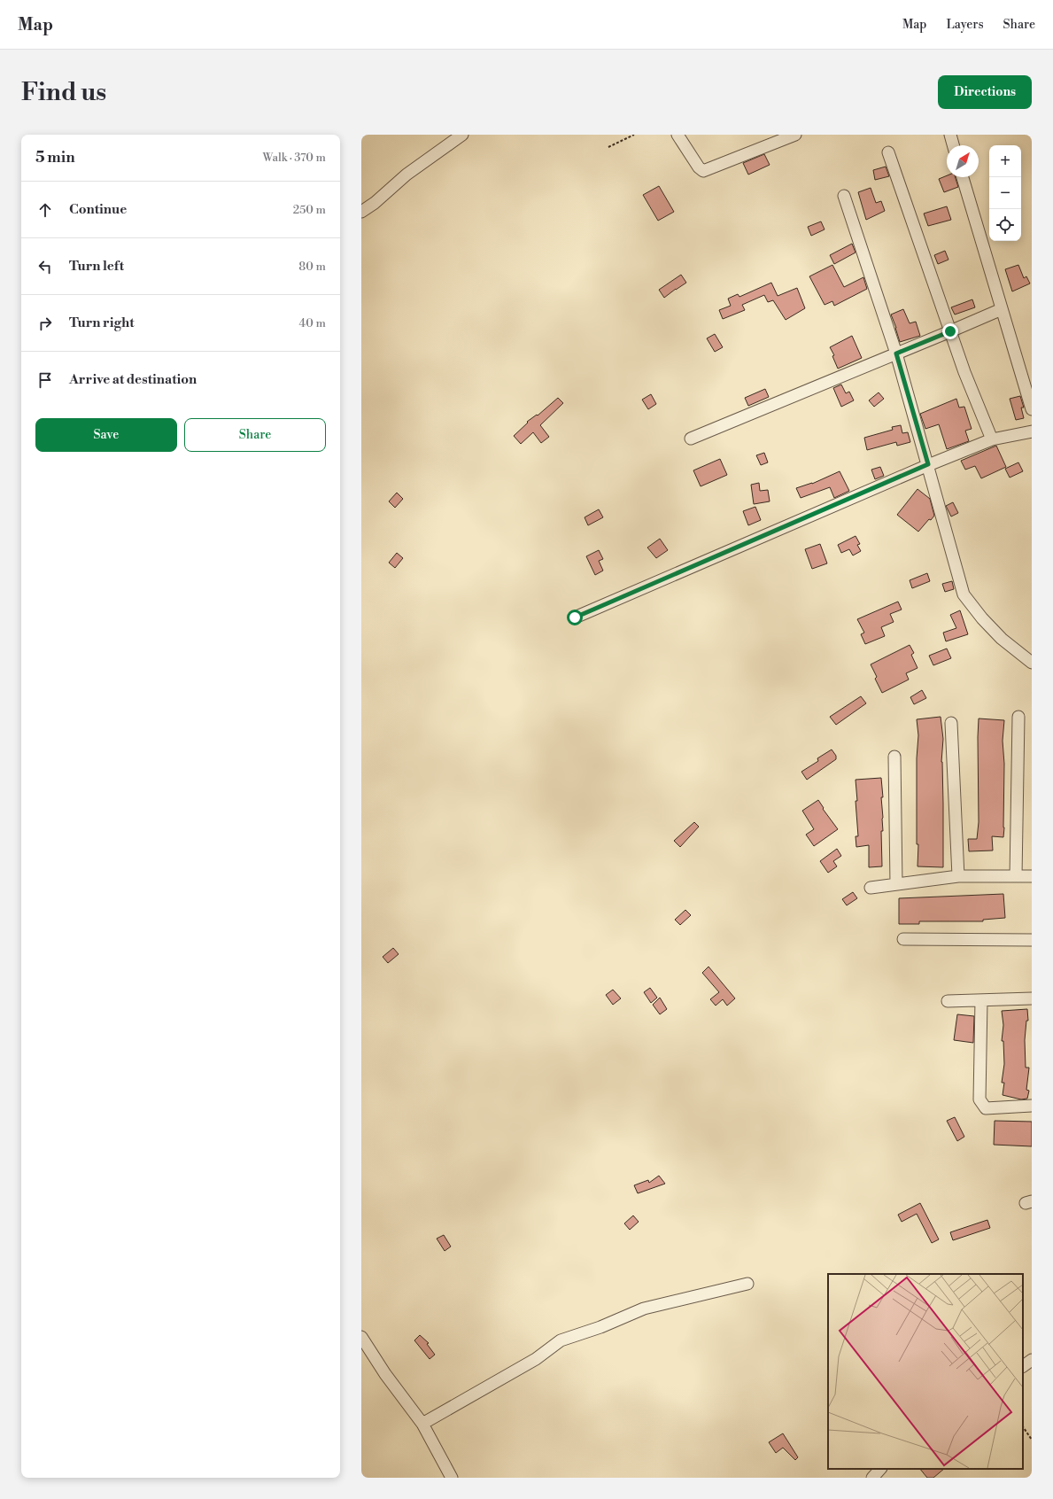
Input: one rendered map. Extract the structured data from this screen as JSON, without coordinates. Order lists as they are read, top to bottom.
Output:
{
  "north": "top right",
  "page": {
    "header": "Map",
    "nav": ["Map", "Layers", "Share"],
    "buttons": [
      "Directions",
      ["Save", "Share"]
    ],
    "title": "Find us",
    "heading": ["5 min", "Walk · 370 m"],
    "map_buttons": ["+", "−"],
    "list": [
      ["Continue", "250 m"],
      ["Turn left", "80 m"],
      ["Turn right", "40 m"],
      "Arrive at destination"
    ]
  }
}
